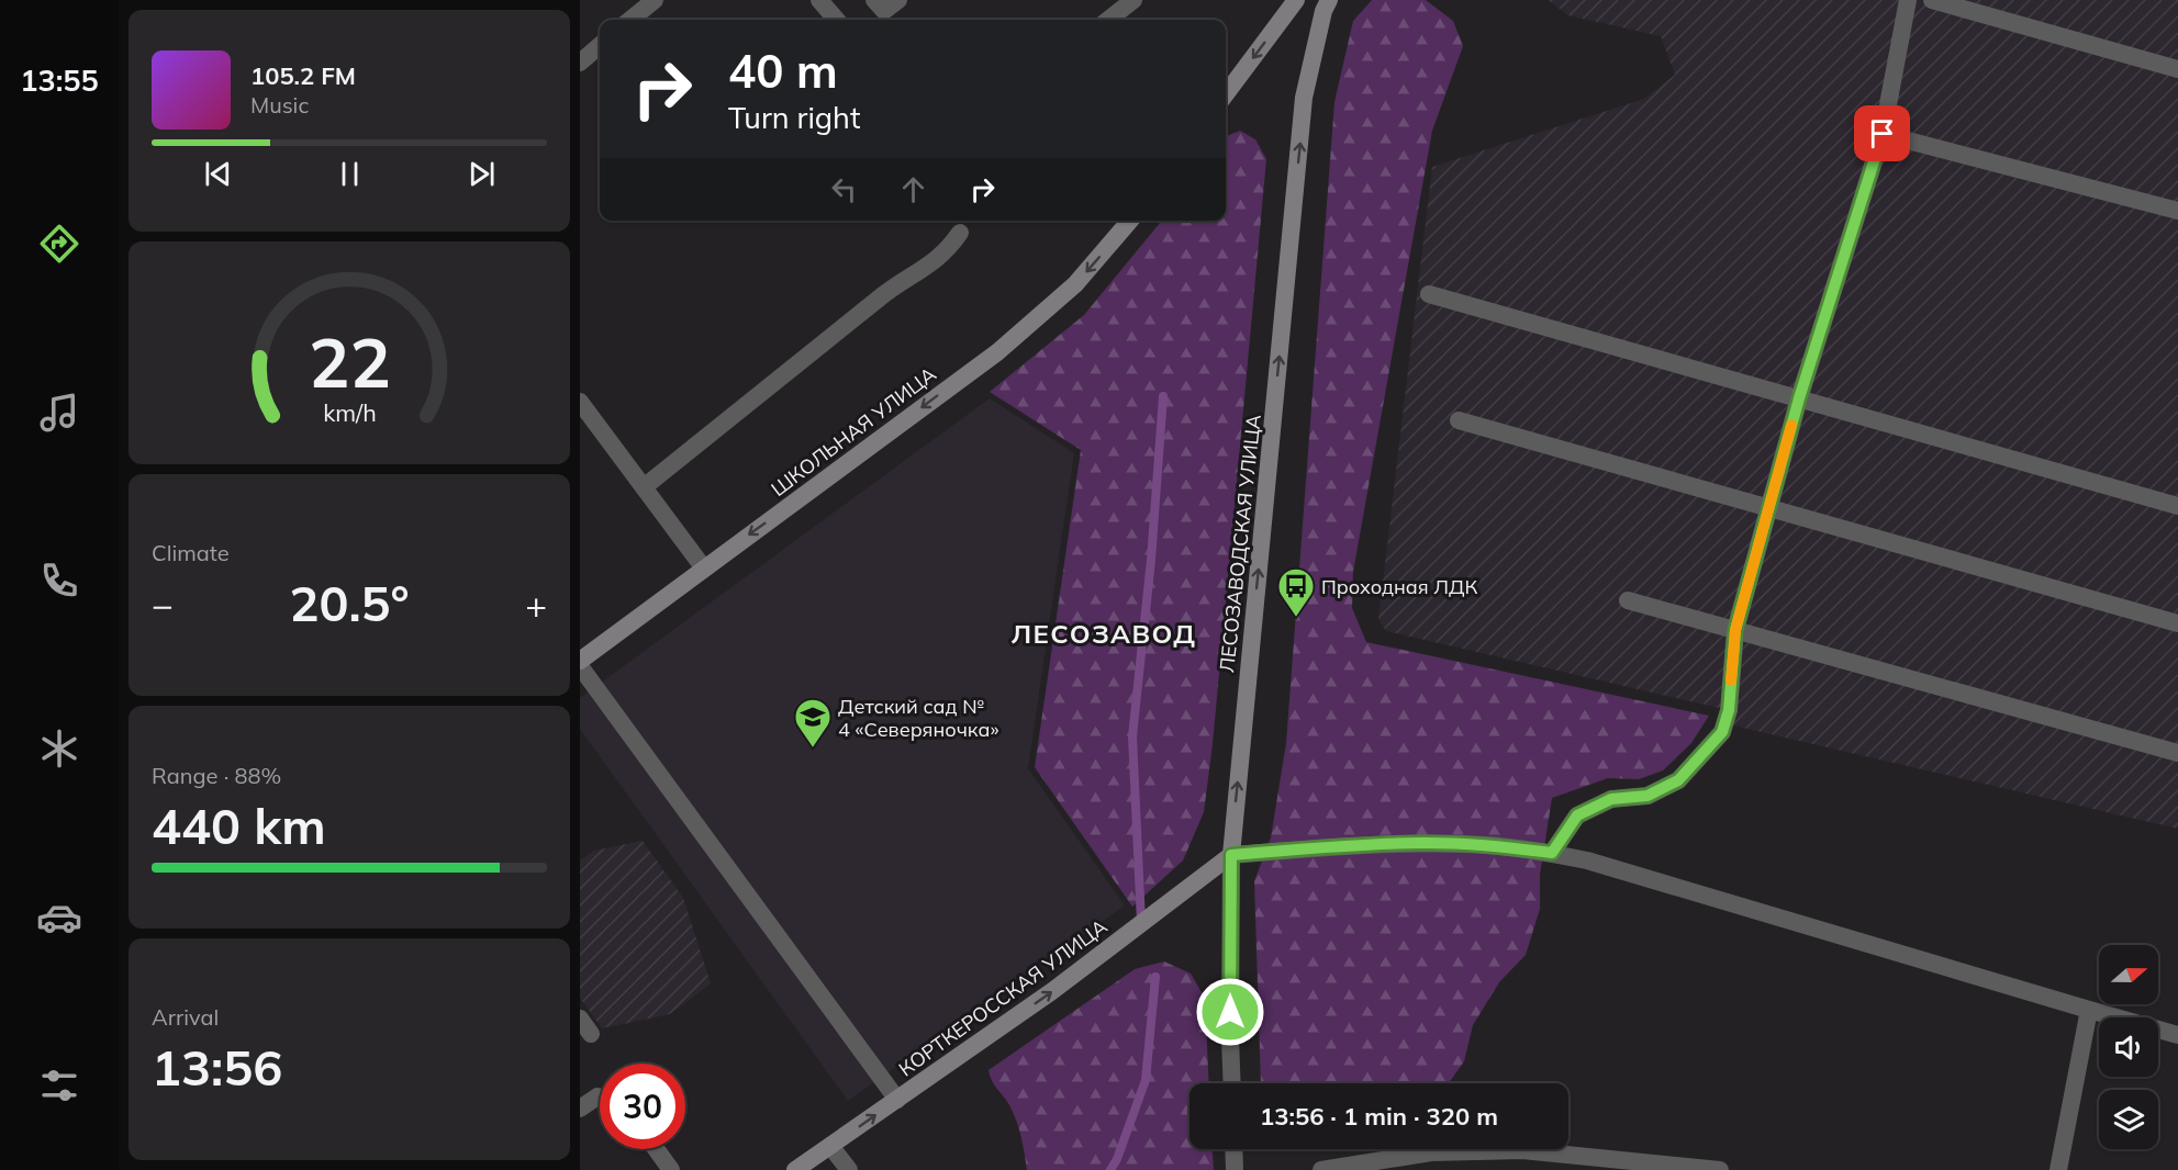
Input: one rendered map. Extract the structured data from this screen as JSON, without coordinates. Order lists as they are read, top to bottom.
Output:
{
  "streets": {
    "main road": ["ШКОЛЬНАЯ УЛИЦА", "ЛЕСОЗАВОДСКАЯ УЛИЦА", "КОРТКЕРОССКАЯ УЛИЦА"]
  },
  "crossings": [
    ["ЛЕСОЗАВОДСКАЯ УЛИЦА", "КОРТКЕРОССКАЯ УЛИЦА"]
  ],
  "one_way": ["ШКОЛЬНАЯ УЛИЦА", "ЛЕСОЗАВОДСКАЯ УЛИЦА", "КОРТКЕРОССКАЯ УЛИЦА"],
  "districts": ["ЛЕСОЗАВОД"],
  "places": {
    "bus stop": ["Проходная ЛДК"],
    "school or university": ["Детский сад № 4 «Северяночка»"]
  },
  "north": "right",
  "page": {
    "tabs": "13:55",
    "turn": ["40 m", "Turn right"],
    "song": ["105.2 FM", "Music"],
    "tile": [
      "Climate",
      ["Range · 88%", "440 km"],
      ["Arrival", "13:56"]
    ],
    "heat": ["−", "20.5°", "+"],
    "limit": "30",
    "trip": "13:56 · 1 min · 320 m",
    "gauge": ["22", "km/h"]
  }
}
